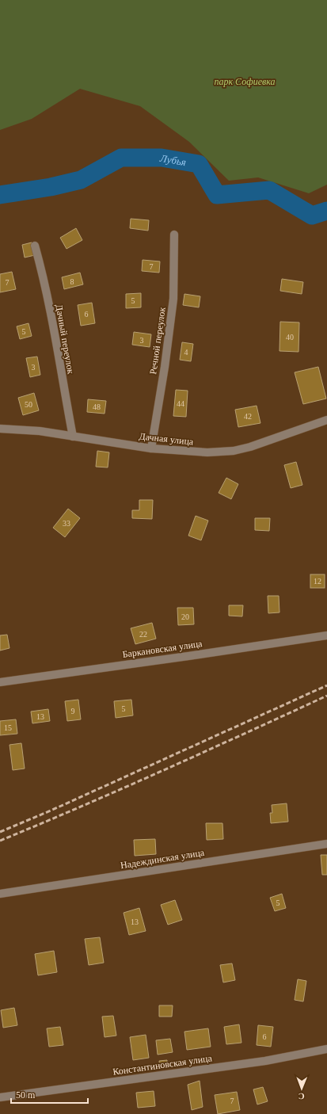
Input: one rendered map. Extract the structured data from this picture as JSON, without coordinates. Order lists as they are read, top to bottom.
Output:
{
  "streets": {
    "street": [
      "Дачный переулок",
      "Речной переулок",
      "Дачная улица",
      "Баркановская улица",
      "Надеждинская улица",
      "Константиновская улица"
    ]
  },
  "crossings": [
    ["Дачный переулок", "Дачная улица"],
    ["Речной переулок", "Дачная улица"]
  ],
  "water": ["Лубья"],
  "parks": ["парк Софиевка"],
  "house_numbers": [
    "7",
    "8",
    "7",
    "5",
    "6",
    "5",
    "40",
    "3",
    "4",
    "3",
    "44",
    "50",
    "48",
    "42",
    "33",
    "12",
    "20",
    "22",
    "5",
    "9",
    "13",
    "15",
    "5",
    "13",
    "6",
    "7"
  ],
  "scale_bar": "50 m",
  "north": "bottom"
}
